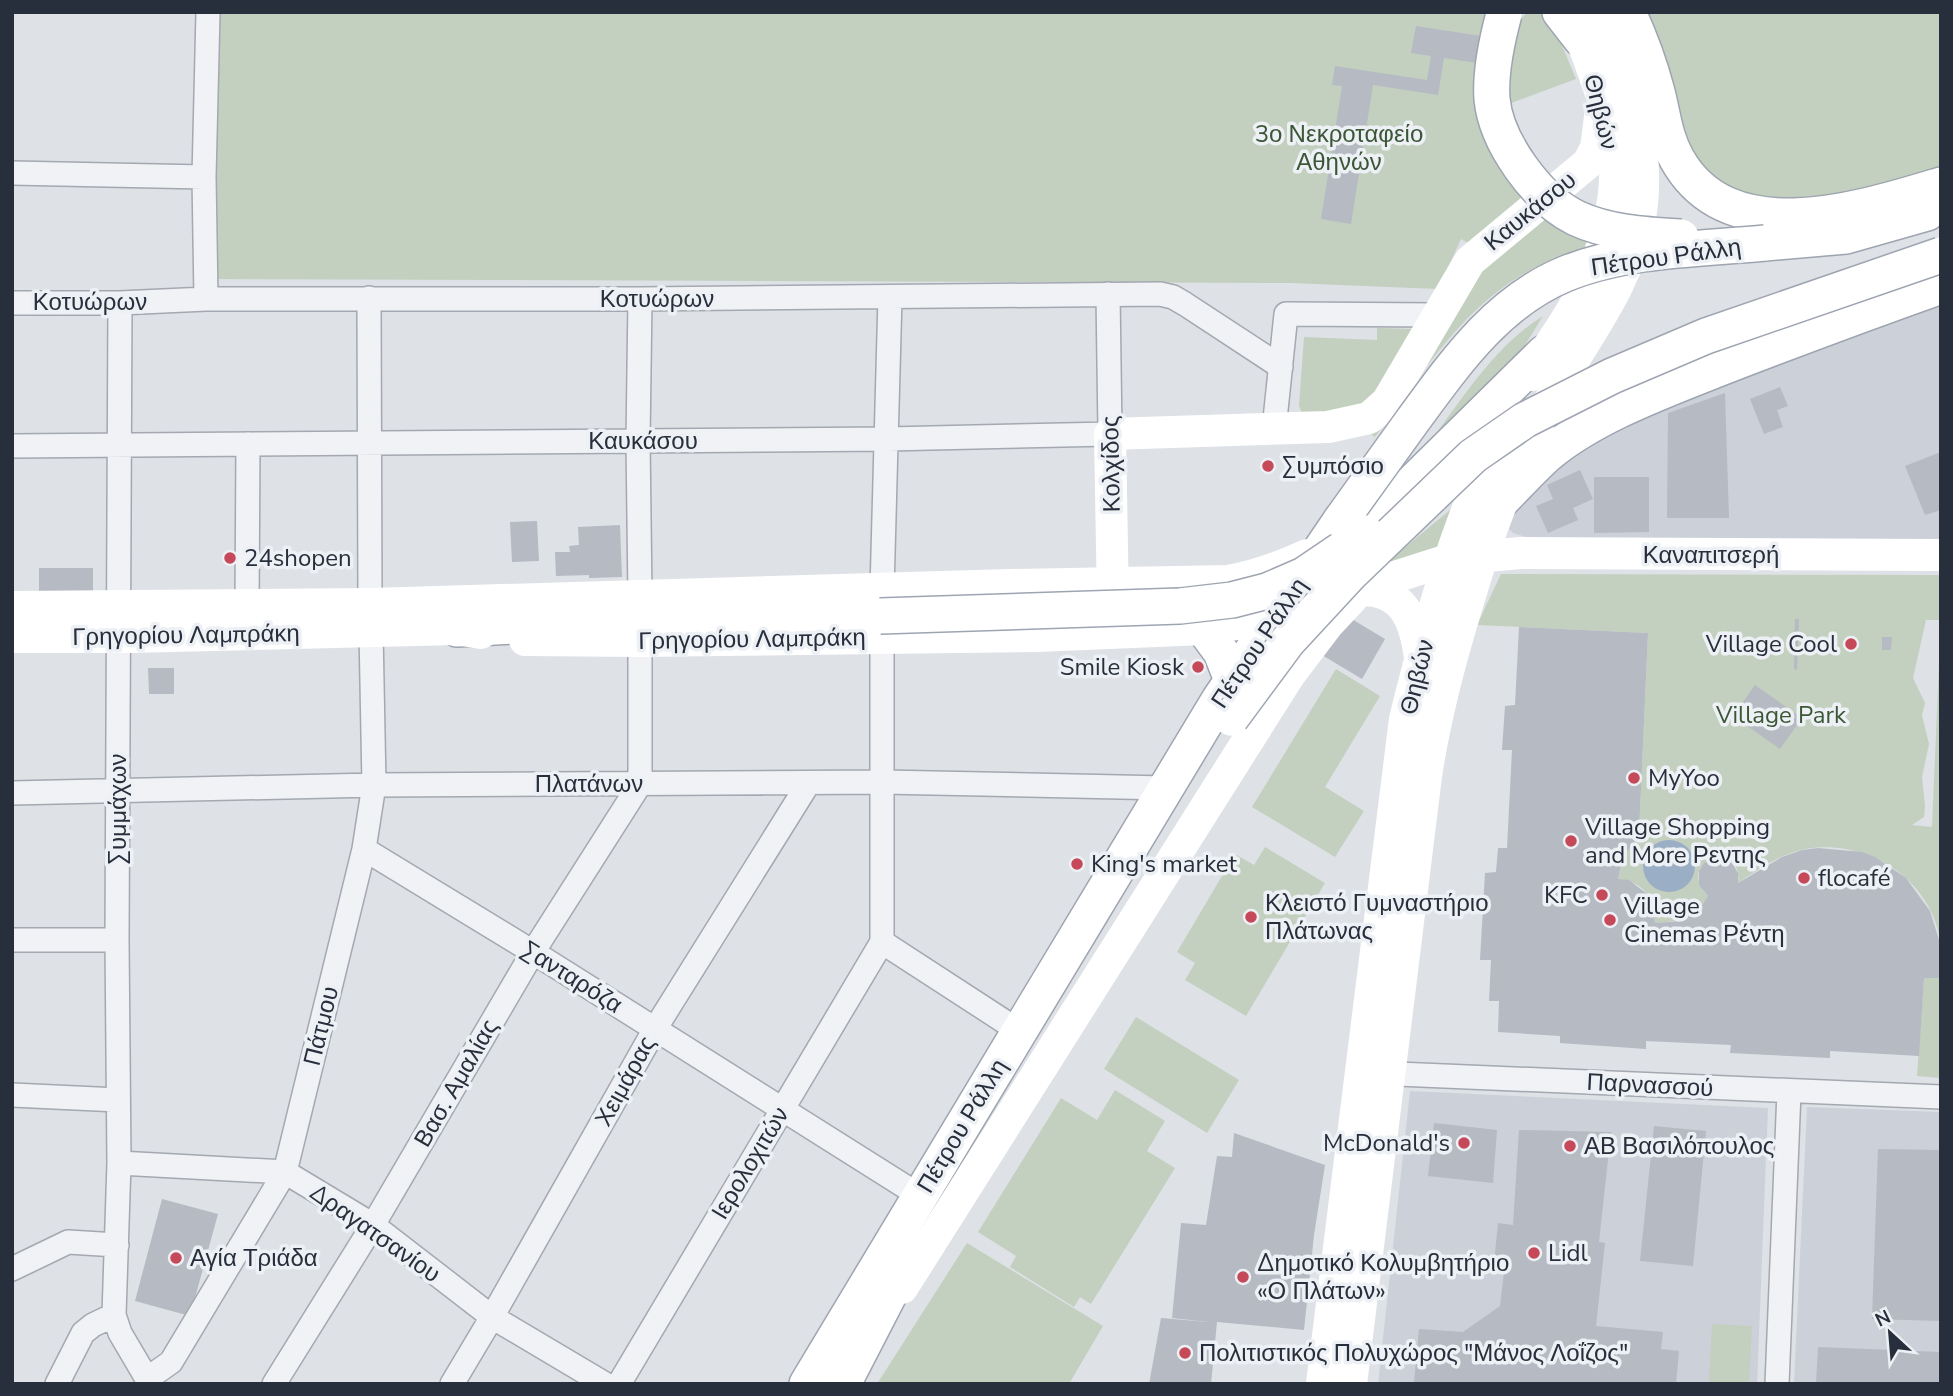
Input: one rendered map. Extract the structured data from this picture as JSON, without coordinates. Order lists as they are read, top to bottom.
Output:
{
  "streets": {
    "main road": [
      "Θηβών",
      "Καυκάσου",
      "Πέτρου Ράλλη",
      "Κολχίδος",
      "Καναπιτσερή",
      "Γρηγορίου Λαμπράκη"
    ],
    "street": [
      "Κοτυώρων",
      "Πλατάνων",
      "Συμμάχων",
      "Σανταρόζα",
      "Πάτμου",
      "Χειμάρας",
      "Βασ. Αμαλίας",
      "Παρνασσού",
      "Ιερολοχιτών",
      "Δραγατσανίου"
    ]
  },
  "crossings": [
    ["Θηβών", "Καυκάσου"],
    ["Θηβών", "Καναπιτσερή"],
    ["Θηβών", "Γρηγορίου Λαμπράκη"],
    ["Θηβών", "Παρνασσού"],
    ["Καυκάσου", "Κολχίδος"],
    ["Καυκάσου", "Συμμάχων"],
    ["Καυκάσου", "Πάτμου"],
    ["Πέτρου Ράλλη", "Γρηγορίου Λαμπράκη"],
    ["Πέτρου Ράλλη", "Πλατάνων"],
    ["Πέτρου Ράλλη", "Σανταρόζα"],
    ["Κοτυώρων", "Κολχίδος"],
    ["Κοτυώρων", "Συμμάχων"],
    ["Κοτυώρων", "Πάτμου"],
    ["Κολχίδος", "Γρηγορίου Λαμπράκη"],
    ["Καναπιτσερή", "Γρηγορίου Λαμπράκη"],
    ["Γρηγορίου Λαμπράκη", "Συμμάχων"],
    ["Γρηγορίου Λαμπράκη", "Πάτμου"],
    ["Πλατάνων", "Συμμάχων"],
    ["Πλατάνων", "Πάτμου"],
    ["Πλατάνων", "Χειμάρας"],
    ["Πλατάνων", "Βασ. Αμαλίας"],
    ["Συμμάχων", "Δραγατσανίου"],
    ["Σανταρόζα", "Πάτμου"],
    ["Σανταρόζα", "Χειμάρας"],
    ["Σανταρόζα", "Βασ. Αμαλίας"],
    ["Σανταρόζα", "Ιερολοχιτών"],
    ["Πάτμου", "Δραγατσανίου"],
    ["Χειμάρας", "Δραγατσανίου"],
    ["Βασ. Αμαλίας", "Δραγατσανίου"]
  ],
  "parks": ["3ο Νεκροταφείο Αθηνών", "Village Park"],
  "places": [
    "Συμπόσιο",
    "24shopen",
    "Village Cool",
    "Smile Kiosk",
    "MyYoo",
    "Village Shopping and More Ρεντης",
    "King's market",
    "flocafé",
    "KFC",
    "Κλειστό Γυμναστήριο Πλάτωνας",
    "Village Cinemas Ρέντη",
    "McDonald's",
    "ΑΒ Βασιλόπουλος",
    "Lidl",
    "Αγία Τριάδα",
    "Δημοτικό Κολυμβητήριο «Ο Πλάτων»",
    "Πολιτιστικός Πολυχώρος \"Μάνος Λοΐζος\""
  ],
  "north": "top left"
}
